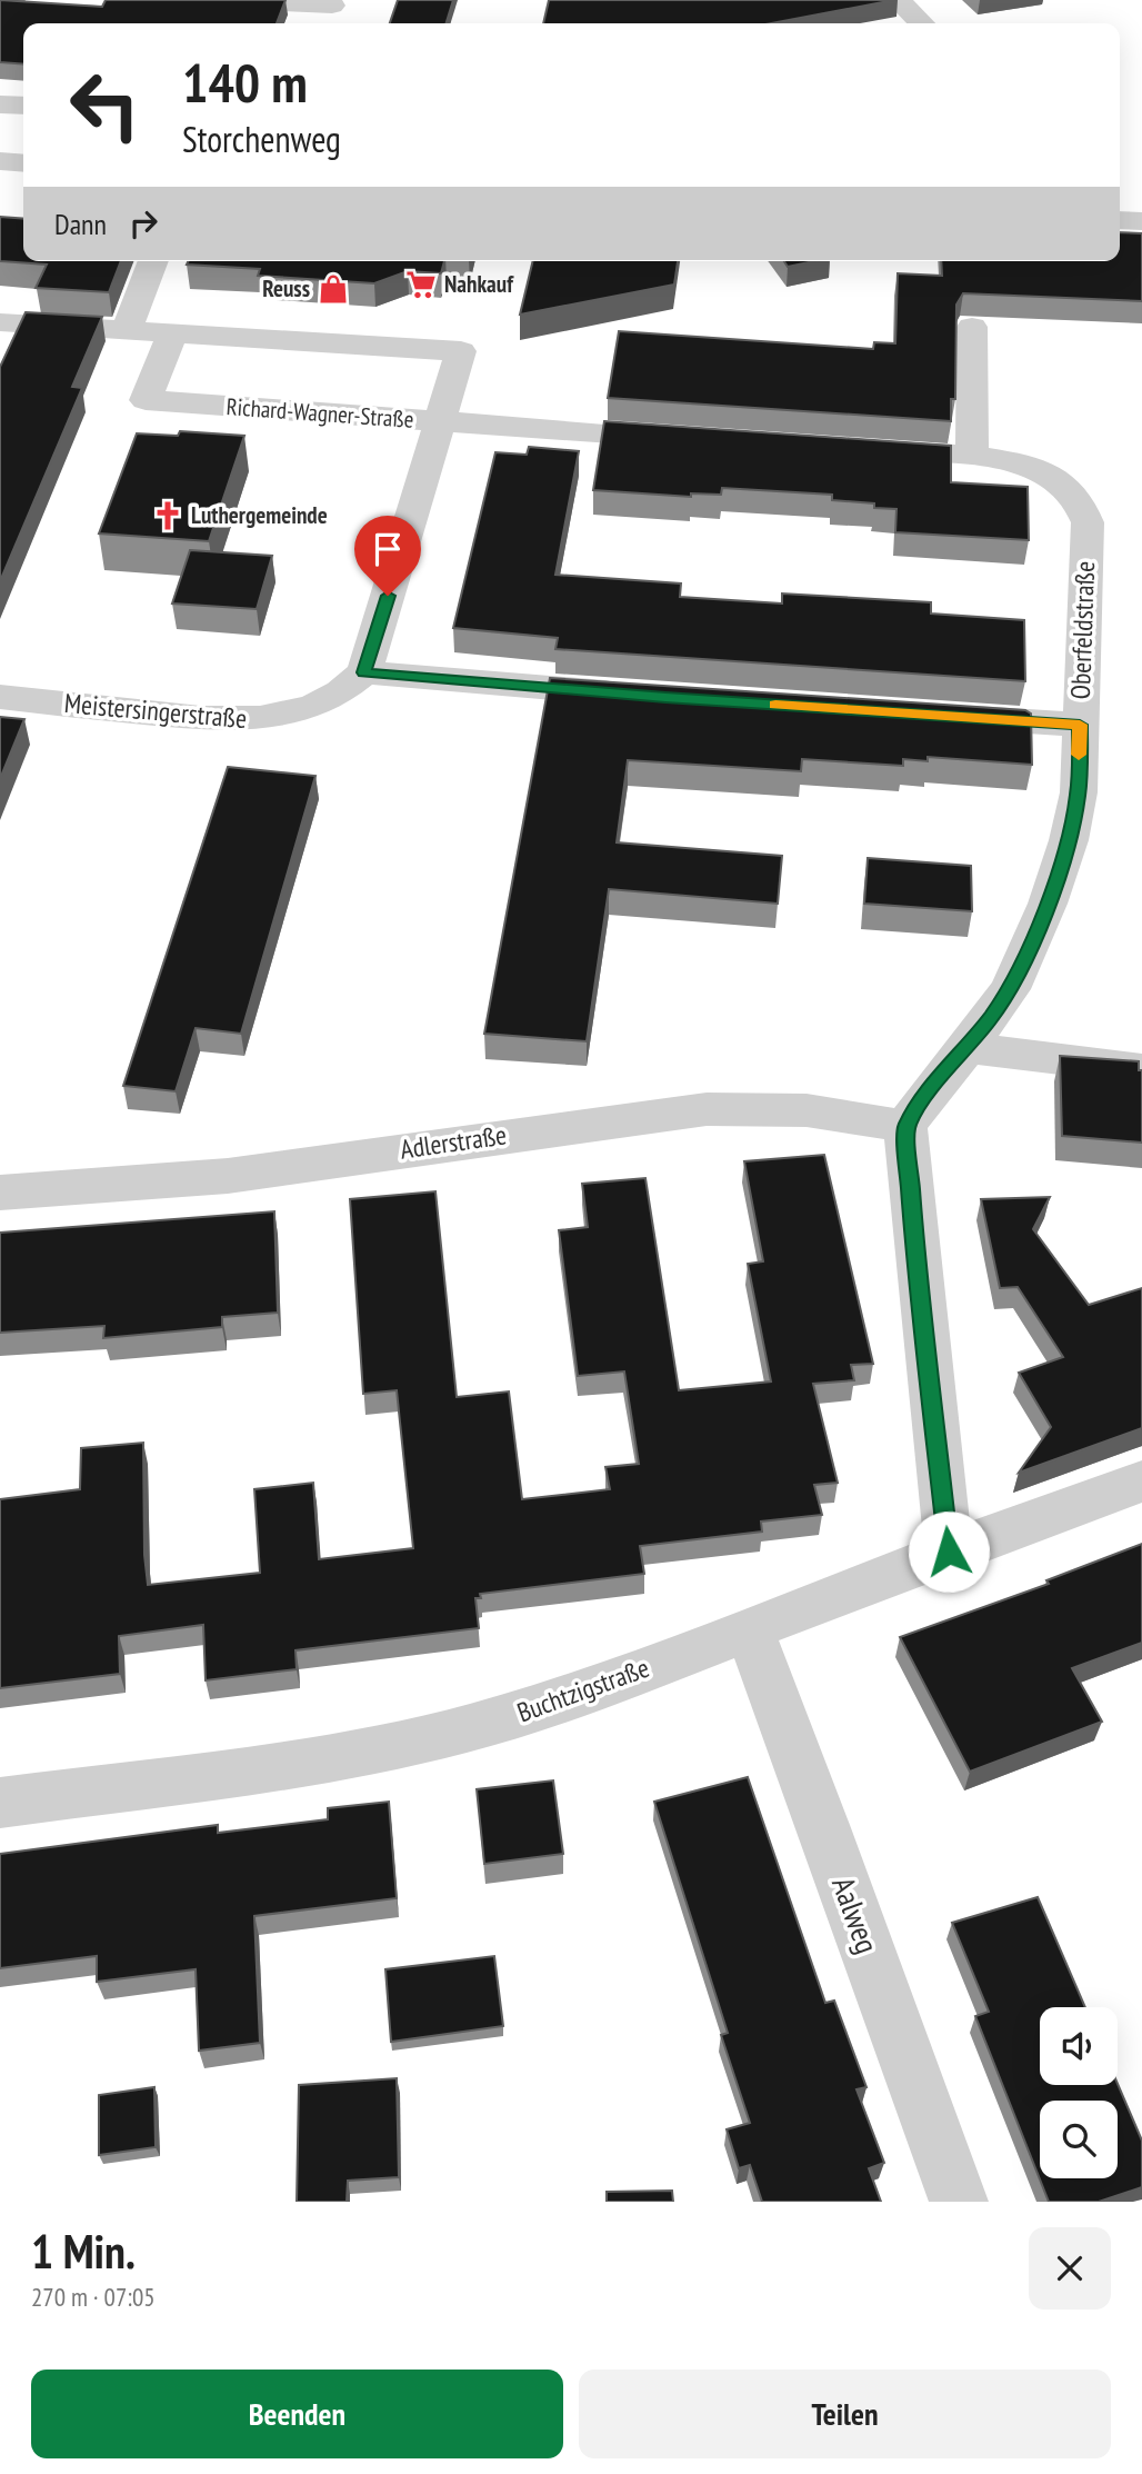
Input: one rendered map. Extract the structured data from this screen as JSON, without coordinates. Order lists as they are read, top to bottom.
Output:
{
  "streets": {
    "street": [
      "Richard-Wagner-Straße",
      "Oberfeldstraße",
      "Meistersingerstraße",
      "Adlerstraße",
      "Buchtzigstraße",
      "Aalweg"
    ]
  },
  "crossings": [
    ["Oberfeldstraße", "Adlerstraße"],
    ["Buchtzigstraße", "Aalweg"]
  ],
  "places": {
    "supermarket": ["Nahkauf"],
    "shop": ["Reuss"],
    "church": ["Luthergemeinde"]
  },
  "page": {
    "turn": ["140 m", "Storchenweg"],
    "then": "Dann",
    "heading": ["1 Min.", "270 m · 07:05"],
    "buttons": ["Beenden", "Teilen"]
  }
}
